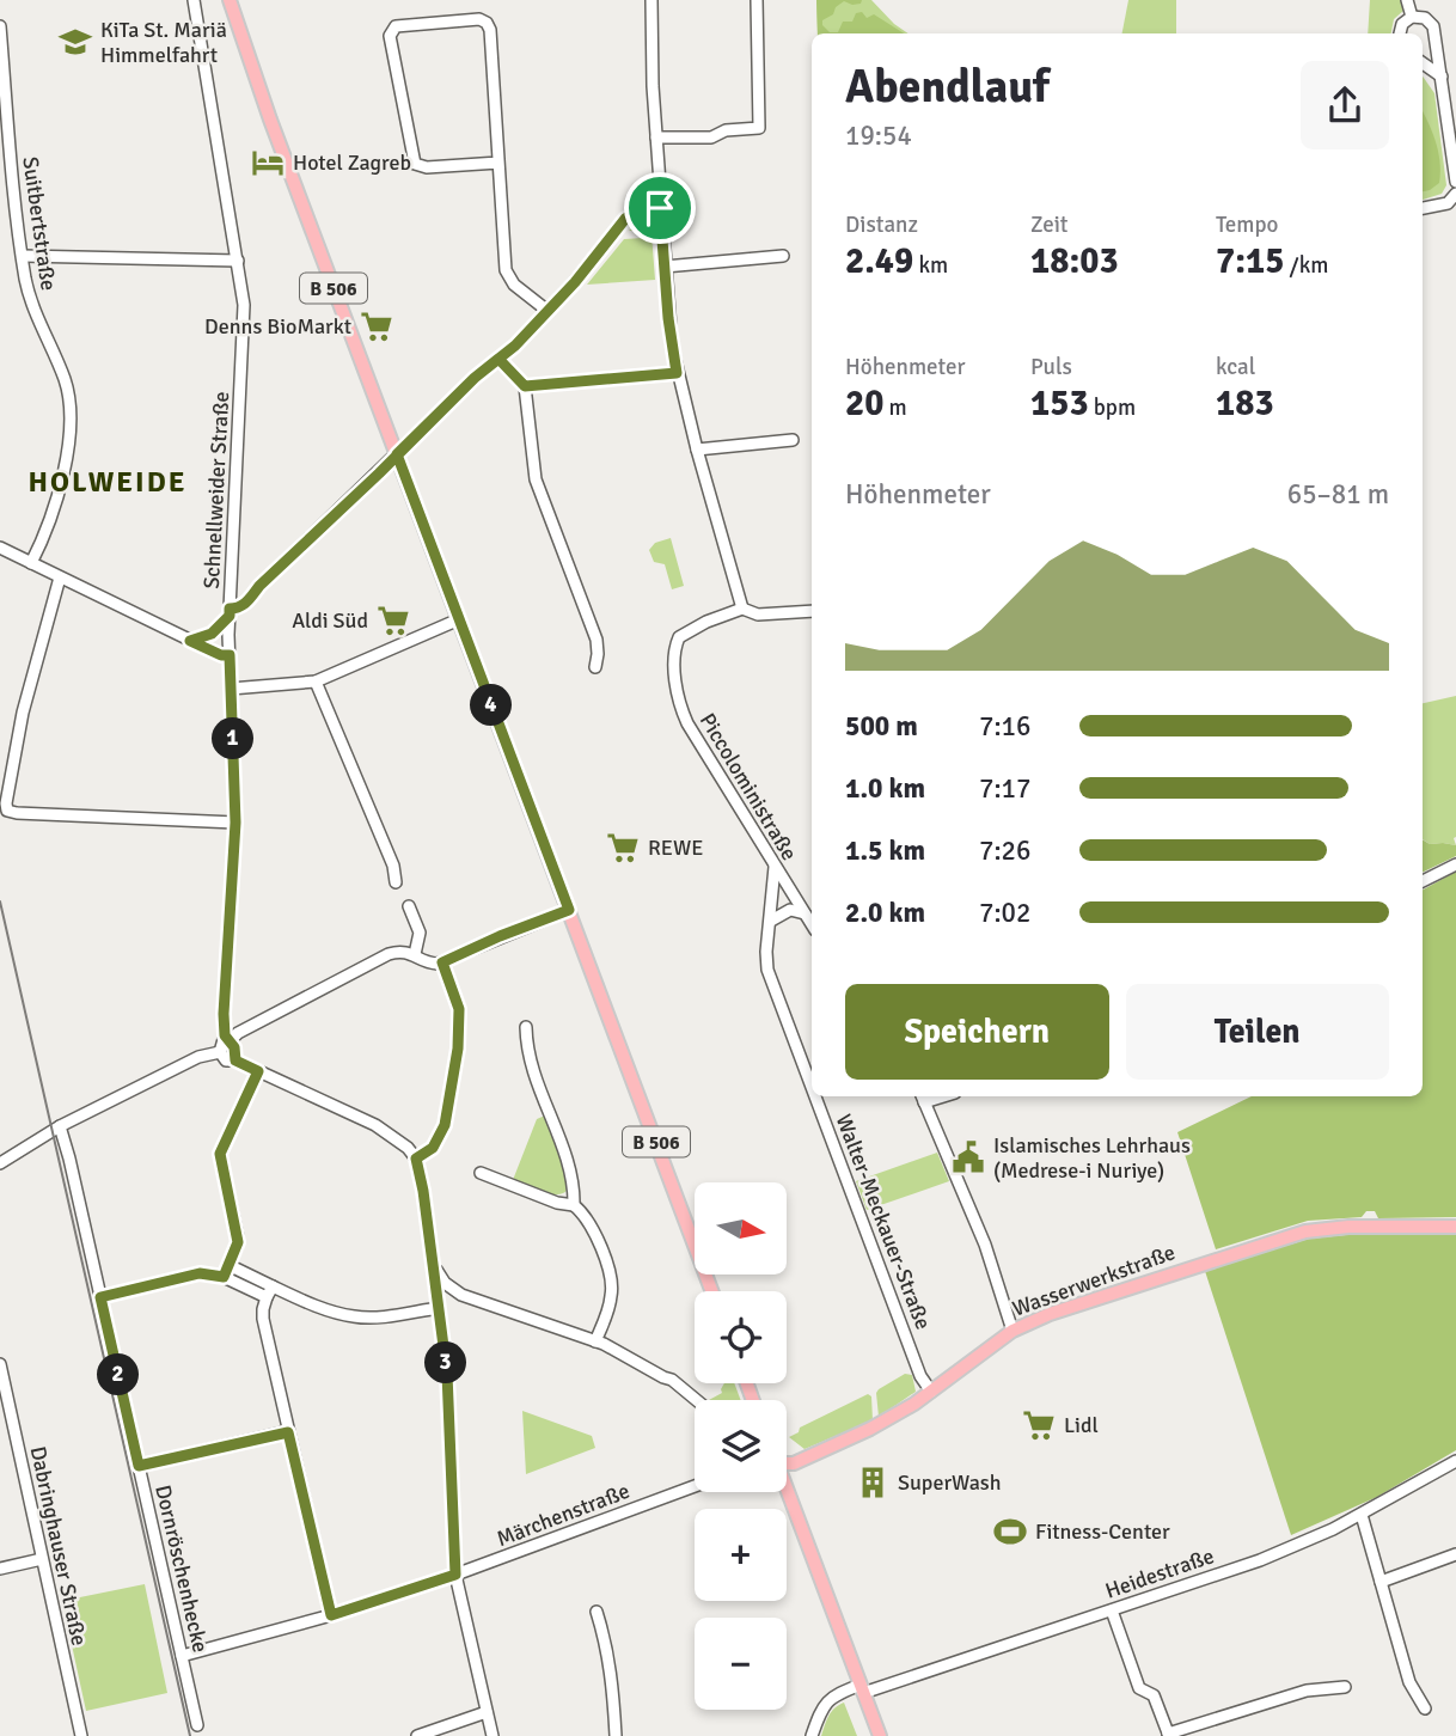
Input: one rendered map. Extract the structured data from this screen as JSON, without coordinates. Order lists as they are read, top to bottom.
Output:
{
  "streets": {
    "main road": ["B 506", "Wasserwerkstraße"],
    "street": [
      "Suitbertstraße",
      "Schnellweider Straße",
      "Piccoloministraße",
      "Walter-Meckauer-Straße",
      "Märchenstraße",
      "Dabringhauser Straße",
      "Dornröschenhecke",
      "Heidestraße"
    ]
  },
  "crossings": [
    ["Piccoloministraße", "Walter-Meckauer-Straße"],
    ["Walter-Meckauer-Straße", "Wasserwerkstraße"],
    ["Märchenstraße", "Dornröschenhecke"]
  ],
  "districts": ["HOLWEIDE"],
  "places": {
    "school or university": ["KiTa St. Mariä Himmelfahrt"],
    "hotel": ["Hotel Zagreb"],
    "supermarket": [
      "Denns BioMarkt",
      "Aldi Süd",
      "REWE",
      "Lidl"
    ],
    "public building": ["Islamisches Lehrhaus (Medrese-i Nuriye)"],
    "building": ["SuperWash"],
    "sports": ["Fitness-Center"]
  },
  "north": "right",
  "page": {
    "heading": ["Abendlauf", "19:54"],
    "stats": [
      ["Distanz", "2.49 km"],
      ["Zeit", "18:03"],
      ["Tempo", "7:15 /km"],
      ["Höhenmeter", "20 m"],
      ["Puls", "153 bpm"],
      ["kcal", "183"]
    ],
    "chart": ["Höhenmeter", "65–81 m"],
    "pins": [
      "4",
      "1",
      "3",
      "2"
    ],
    "list": [
      {
        "name": "500 m",
        "note": "7:16"
      },
      {
        "name": "1.0 km",
        "note": "7:17"
      },
      {
        "name": "1.5 km",
        "note": "7:26"
      },
      {
        "name": "2.0 km",
        "note": "7:02"
      }
    ],
    "buttons": ["Speichern", "Teilen"],
    "map_buttons": ["+", "−"]
  }
}
